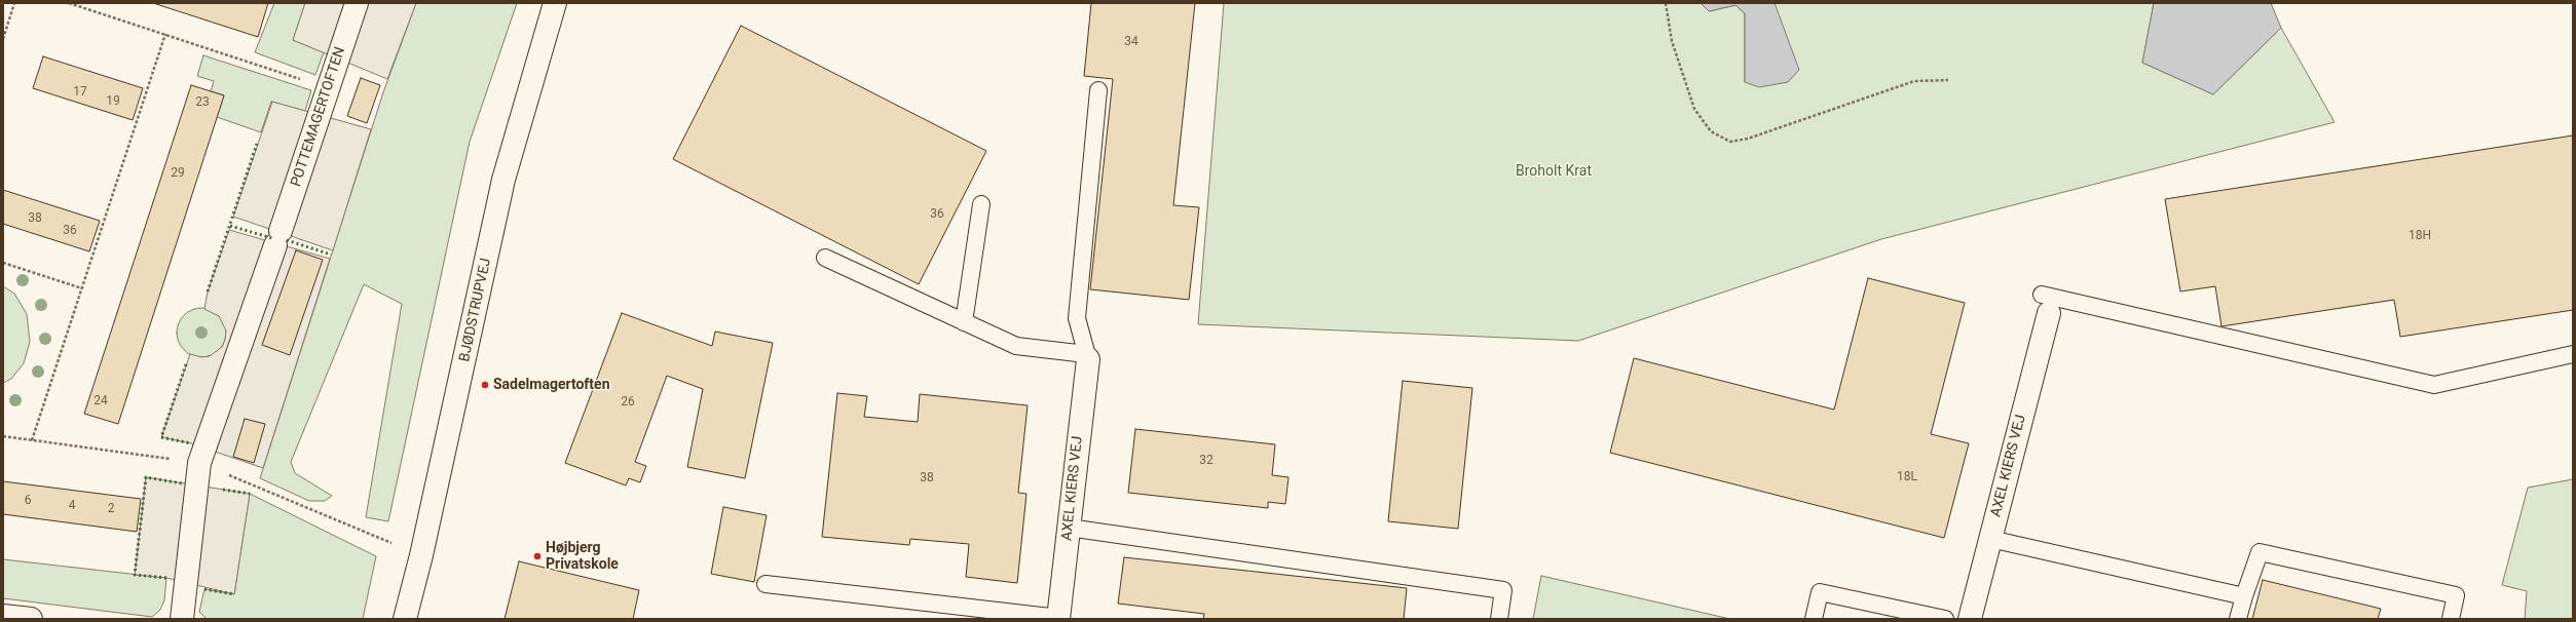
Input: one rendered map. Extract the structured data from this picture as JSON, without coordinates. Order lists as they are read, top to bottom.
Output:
{
  "streets": {
    "street": ["POTTEMAGERTOFTEN", "BJØDSTRUPVEJ", "AXEL KIERS VEJ"]
  },
  "parks": ["Broholt Krat"],
  "places": ["Sadelmagertoften", "Højbjerg Privatskole"],
  "house_numbers": [
    "34",
    "17",
    "19",
    "23",
    "29",
    "36",
    "38",
    "36",
    "18H",
    "24",
    "26",
    "32",
    "18L",
    "38",
    "6",
    "4",
    "2"
  ]
}
